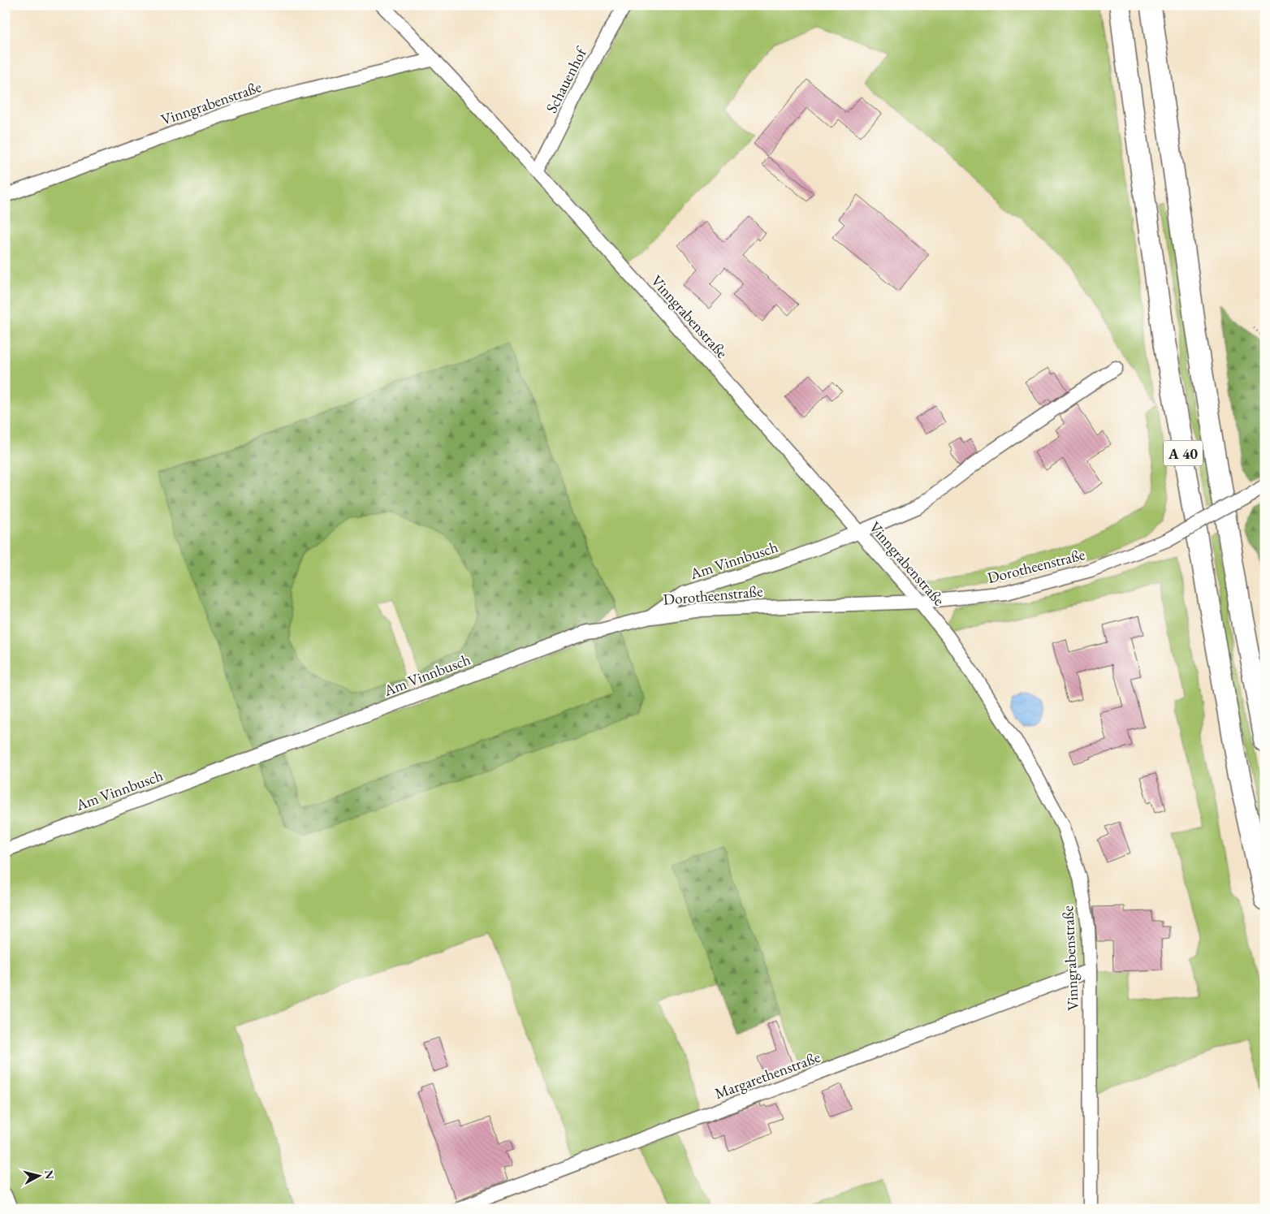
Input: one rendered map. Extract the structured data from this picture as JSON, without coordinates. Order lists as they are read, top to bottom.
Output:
{
  "streets": {
    "highway": ["A 40"],
    "street": [
      "Schauenhof",
      "Vinngrabenstraße",
      "Am Vinnbusch",
      "Dorotheenstraße",
      "Margarethenstraße"
    ]
  },
  "crossings": [
    ["Schauenhof", "Vinngrabenstraße"],
    ["Vinngrabenstraße", "Am Vinnbusch"],
    ["Vinngrabenstraße", "Dorotheenstraße"],
    ["Vinngrabenstraße", "Margarethenstraße"],
    ["Am Vinnbusch", "Dorotheenstraße"]
  ],
  "north": "right"
}
